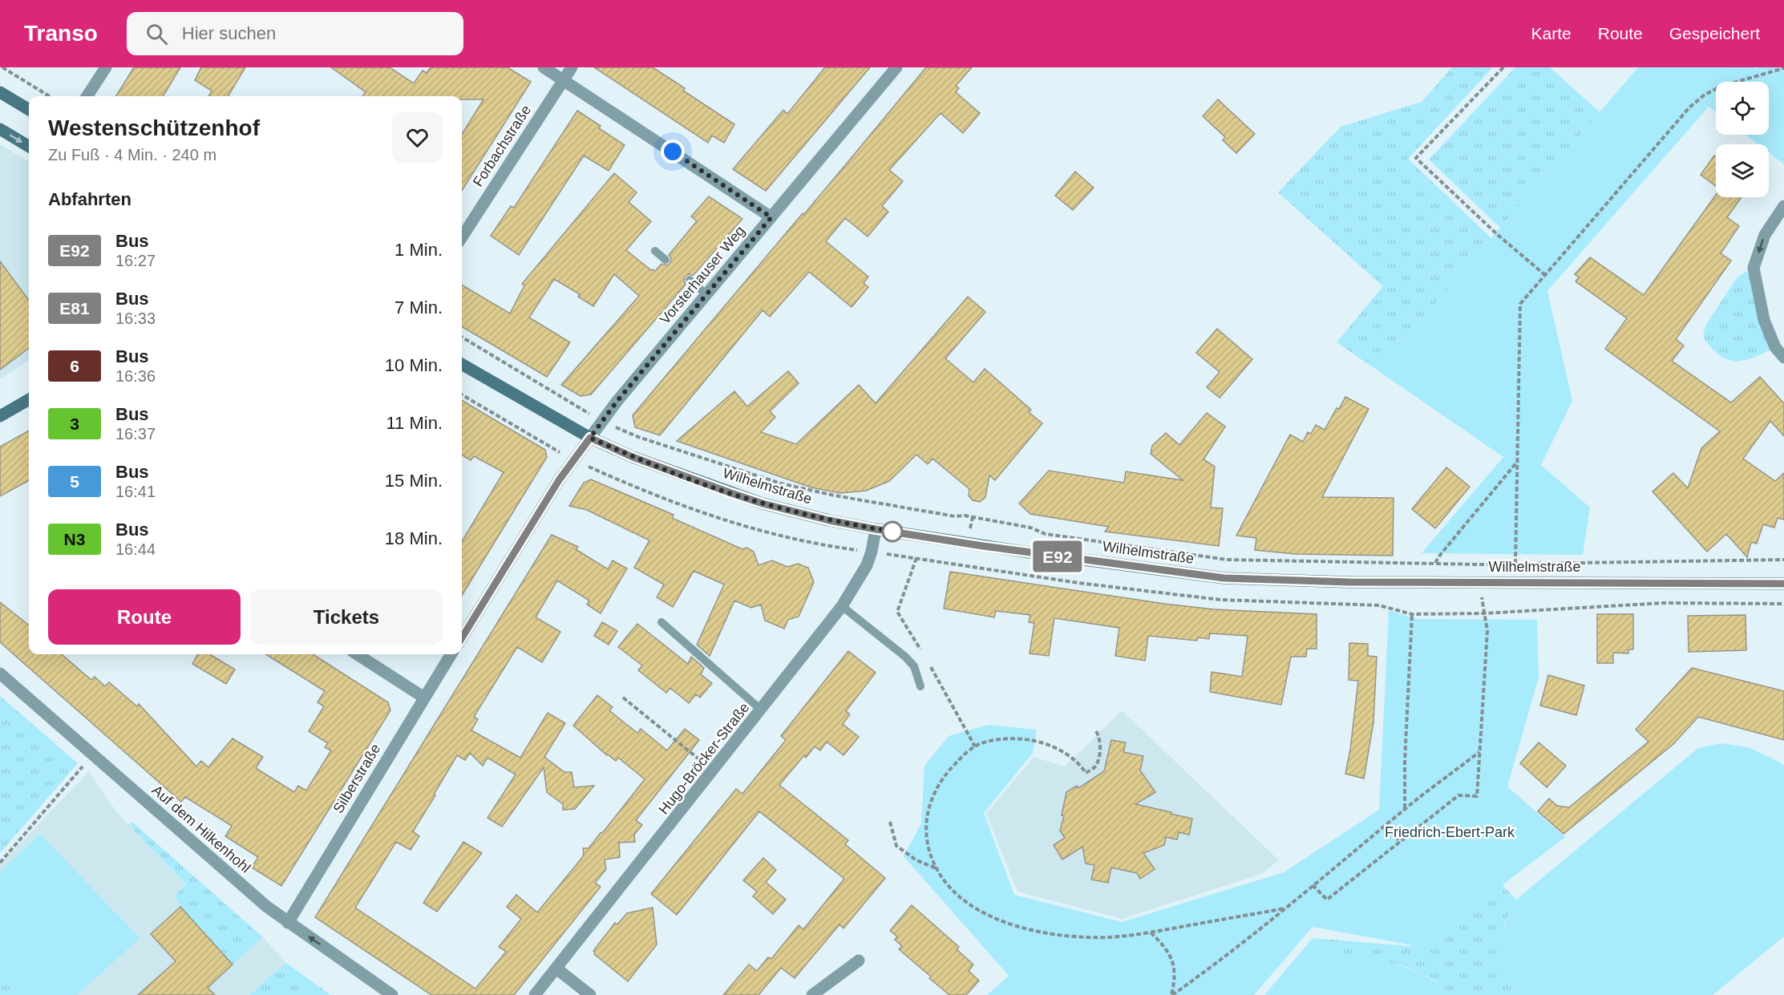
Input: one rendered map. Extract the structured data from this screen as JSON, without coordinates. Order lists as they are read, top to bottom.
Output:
{
  "streets": {
    "main road": ["Wilhelmstraße"],
    "street": [
      "Forbachstraße",
      "Vorsterhauser Weg",
      "Hugo-Bröcker-Straße",
      "Silberstraße",
      "Auf dem Hilkenhohl"
    ]
  },
  "crossings": [
    ["Vorsterhauser Weg", "Wilhelmstraße"],
    ["Wilhelmstraße", "Hugo-Bröcker-Straße"],
    ["Silberstraße", "Auf dem Hilkenhohl"]
  ],
  "parks": ["Friedrich-Ebert-Park"],
  "lines": ["bus line E92"],
  "page": {
    "header": "Transo",
    "search": "Hier suchen",
    "nav": ["Karte", "Route", "Gespeichert"],
    "on_map": "E92",
    "heading": [
      ["Westenschützenhof", "Zu Fuß · 4 Min. · 240 m"],
      "Abfahrten"
    ],
    "list": [
      {
        "mark": "E92",
        "name": "Bus",
        "note": "16:27",
        "value": "1 Min."
      },
      {
        "mark": "E81",
        "name": "Bus",
        "note": "16:33",
        "value": "7 Min."
      },
      {
        "mark": "6",
        "name": "Bus",
        "note": "16:36",
        "value": "10 Min."
      },
      {
        "mark": "3",
        "name": "Bus",
        "note": "16:37",
        "value": "11 Min."
      },
      {
        "mark": "5",
        "name": "Bus",
        "note": "16:41",
        "value": "15 Min."
      },
      {
        "mark": "N3",
        "name": "Bus",
        "note": "16:44",
        "value": "18 Min."
      }
    ],
    "buttons": ["Route", "Tickets"]
  }
}
